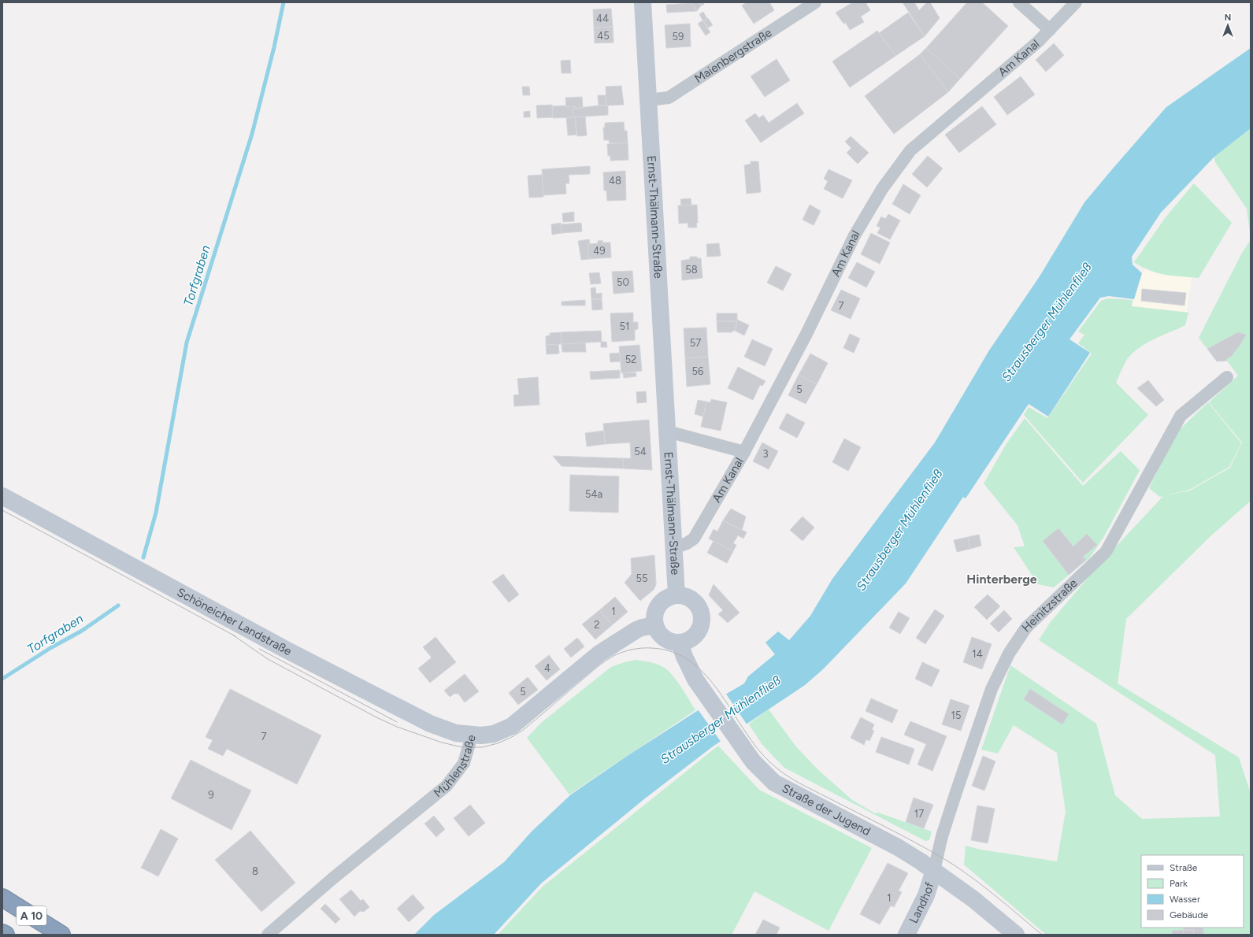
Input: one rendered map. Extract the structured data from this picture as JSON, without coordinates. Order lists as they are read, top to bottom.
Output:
{
  "streets": {
    "highway": ["A 10"],
    "main road": [
      "Ernst-Thälmann-Straße",
      "Schöneicher Landstraße",
      "Mühlenstraße",
      "Straße der Jugend",
      "Landhof"
    ],
    "street": ["Maienbergstraße", "Am Kanal", "Heinitzstraße"]
  },
  "crossings": [
    ["Maienbergstraße", "Ernst-Thälmann-Straße"],
    ["Am Kanal", "Ernst-Thälmann-Straße"],
    ["Ernst-Thälmann-Straße", "Mühlenstraße"],
    ["Ernst-Thälmann-Straße", "Straße der Jugend"],
    ["Heinitzstraße", "Straße der Jugend"],
    ["Heinitzstraße", "Landhof"],
    ["Schöneicher Landstraße", "Mühlenstraße"],
    ["Mühlenstraße", "Straße der Jugend"],
    ["Straße der Jugend", "Landhof"]
  ],
  "districts": ["Hinterberge"],
  "water": ["Torfgraben", "Strausberger Mühlenfließ"],
  "house_numbers": [
    "44",
    "45",
    "59",
    "48",
    "49",
    "58",
    "50",
    "7",
    "51",
    "57",
    "52",
    "56",
    "5",
    "54",
    "3",
    "54a",
    "55",
    "1",
    "2",
    "14",
    "4",
    "5",
    "15",
    "7",
    "9",
    "17",
    "8",
    "1"
  ],
  "legend": [
    "Straße",
    "Park",
    "Wasser",
    "Gebäude"
  ],
  "north": "top"
}
